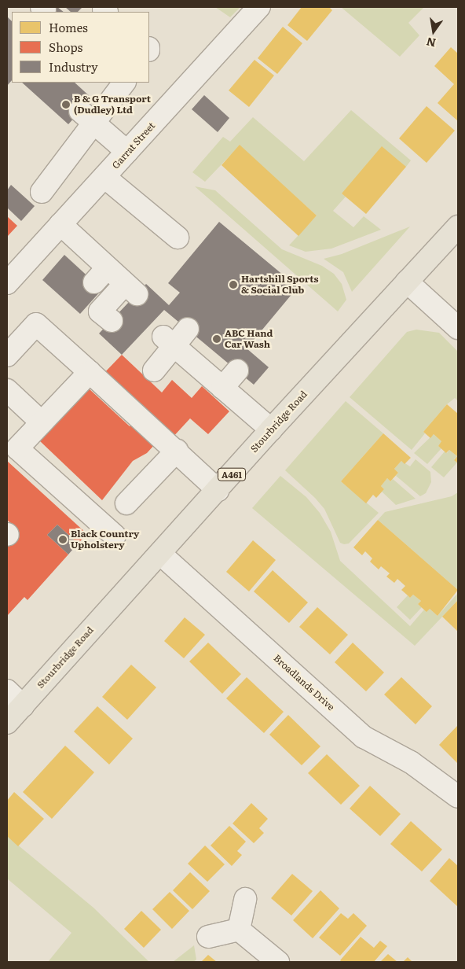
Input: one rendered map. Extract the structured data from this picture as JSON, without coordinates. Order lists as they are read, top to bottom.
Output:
{
  "streets": {
    "main road": ["Stourbridge Road", "A461"],
    "street": ["Garrat Street", "Broadlands Drive"]
  },
  "crossings": [
    ["Stourbridge Road", "Broadlands Drive"]
  ],
  "places": [
    "B & G Transport (Dudley) Ltd",
    "Hartshill Sports & Social Club",
    "ABC Hand Car Wash",
    "Black Country Upholstery"
  ],
  "legend": ["Homes", "Shops", "Industry"],
  "north": "bottom"
}
